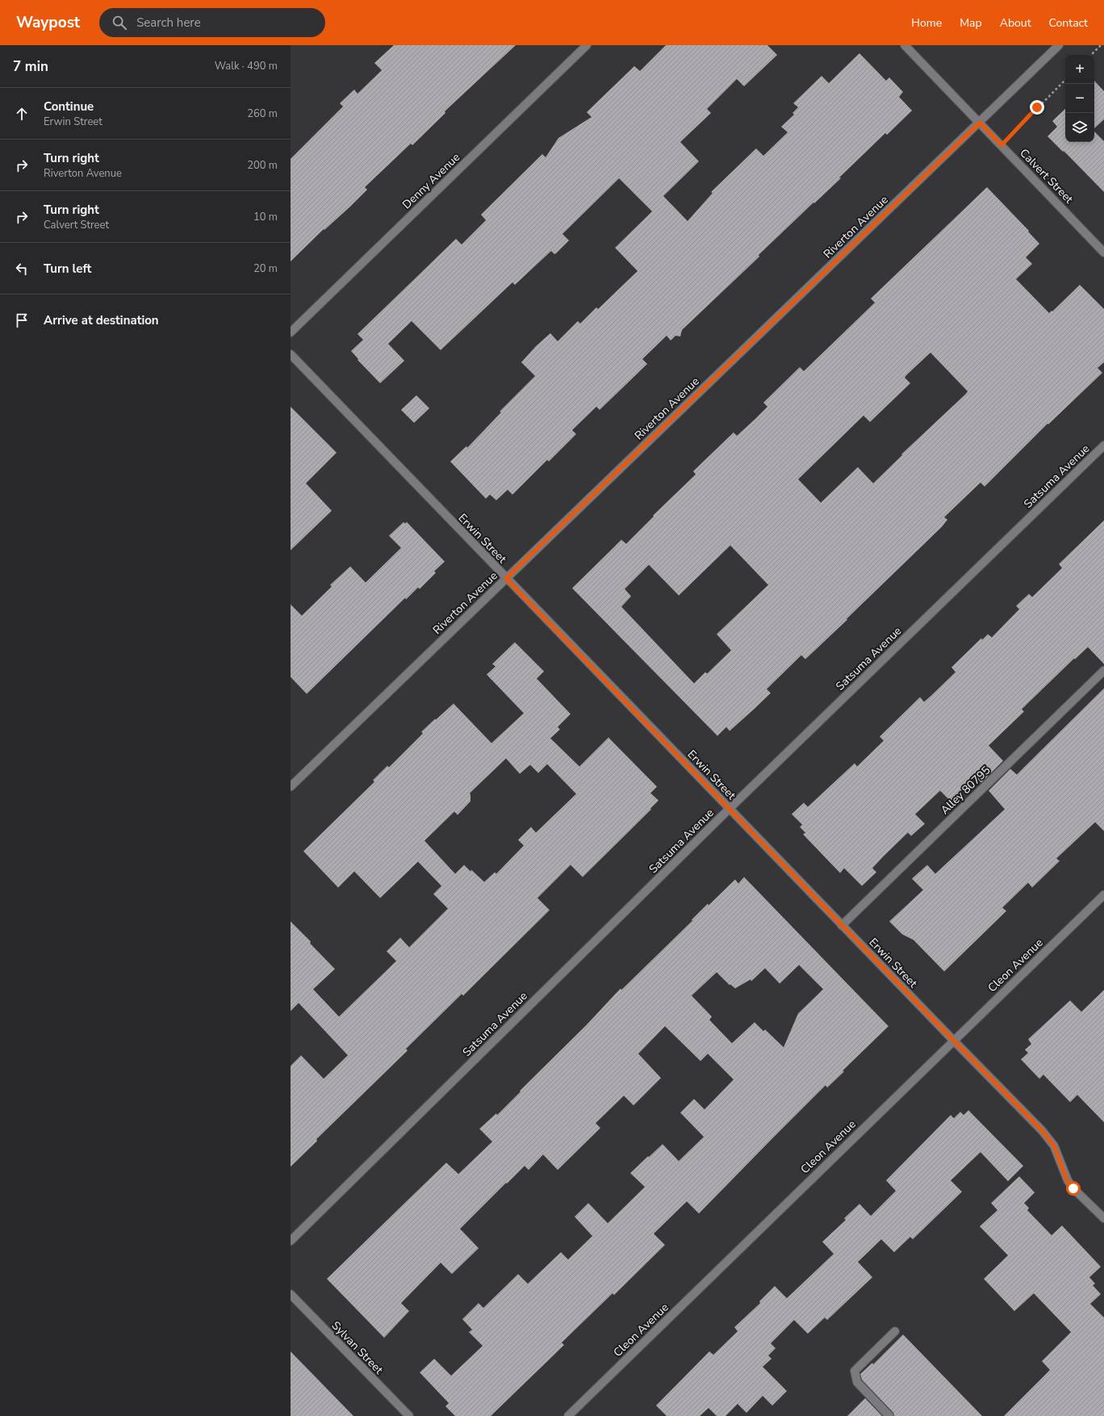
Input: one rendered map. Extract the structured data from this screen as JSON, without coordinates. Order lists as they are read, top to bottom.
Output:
{
  "streets": {
    "street": [
      "Calvert Street",
      "Denny Avenue",
      "Riverton Avenue",
      "Satsuma Avenue",
      "Erwin Street",
      "Alley 80795",
      "Cleon Avenue",
      "Sylvan Street"
    ]
  },
  "crossings": [
    ["Calvert Street", "Riverton Avenue"],
    ["Riverton Avenue", "Erwin Street"],
    ["Satsuma Avenue", "Erwin Street"],
    ["Erwin Street", "Alley 80795"],
    ["Erwin Street", "Cleon Avenue"]
  ],
  "page": {
    "header": "Waypost",
    "search": "Search here",
    "nav": [
      "Home",
      "Map",
      "About",
      "Contact"
    ],
    "heading": ["7 min", "Walk · 490 m"],
    "map_buttons": ["+", "−"],
    "list": [
      ["Continue", "Erwin Street", "260 m"],
      ["Turn right", "Riverton Avenue", "200 m"],
      ["Turn right", "Calvert Street", "10 m"],
      ["Turn left", "20 m"],
      "Arrive at destination"
    ]
  }
}
